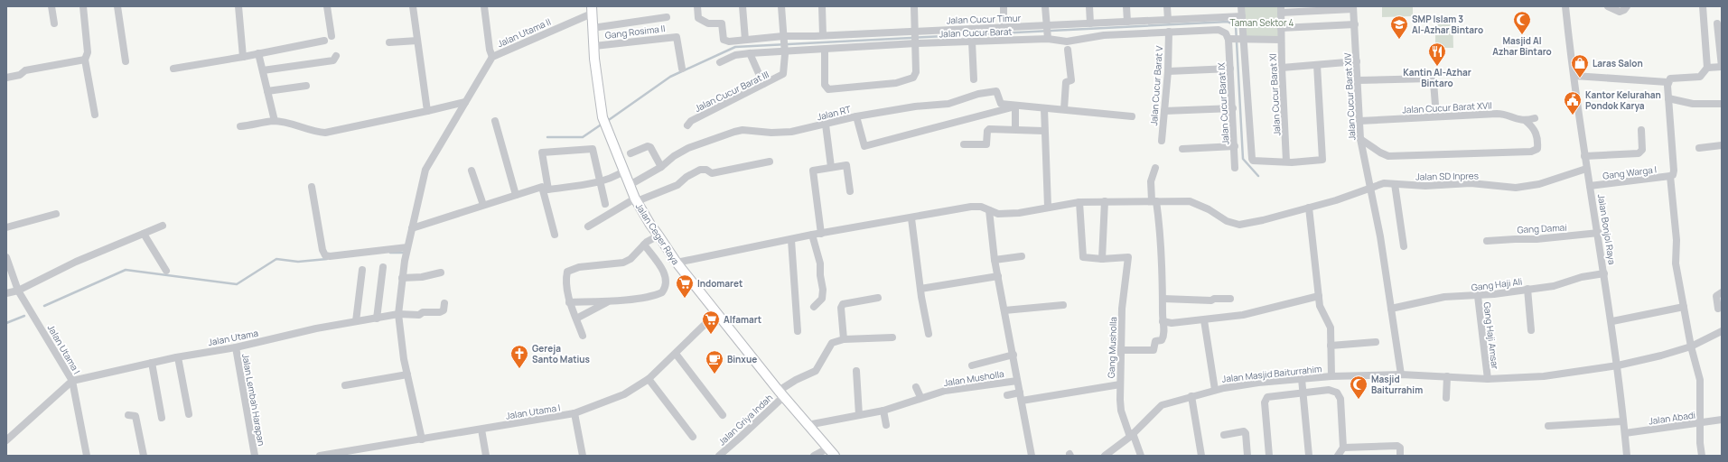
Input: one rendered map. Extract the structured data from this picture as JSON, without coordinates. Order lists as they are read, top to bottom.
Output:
{
  "streets": {
    "main road": ["Jalan Ceger Raya"],
    "street": [
      "Jalan Cucur Timur",
      "Gang Rosima II",
      "Jalan Utama II",
      "Jalan Cucur Barat",
      "Jalan Cucur Barat V",
      "Jalan Cucur Barat III",
      "Jalan Cucur Barat XI",
      "Jalan Cucur Barat XIV",
      "Jalan Cucur Barat IX",
      "Jalan Cucur Barat XVII",
      "Jalan RT",
      "Gang Warga I",
      "Jalan SD Inpres",
      "Gang Damai",
      "Jalan Bonjol Raya",
      "Gang Haji Ali",
      "Gang Haji Amsar",
      "Jalan Utama",
      "Gang Musholla",
      "Jalan Utama I",
      "Jalan Masjid Baiturrahim",
      "Jalan Musholla",
      "Jalan Lembah Harapan",
      "Jalan Abadi",
      "Jalan Griya Indah"
    ]
  },
  "crossings": [
    ["Jalan Cucur Timur", "Jalan Cucur Barat"],
    ["Gang Rosima II", "Jalan Ceger Raya"],
    ["Jalan Utama II", "Jalan Ceger Raya"],
    ["Jalan Utama II", "Jalan Utama"],
    ["Jalan Utama II", "Jalan Utama I"],
    ["Jalan Cucur Barat", "Jalan Cucur Barat V"],
    ["Jalan Cucur Barat", "Jalan Cucur Barat III"],
    ["Jalan Cucur Barat", "Jalan Cucur Barat IX"],
    ["Jalan Cucur Barat XIV", "Jalan Cucur Barat XVII"],
    ["Jalan Cucur Barat XIV", "Jalan SD Inpres"],
    ["Jalan Cucur Barat XIV", "Gang Haji Ali"],
    ["Jalan Cucur Barat XIV", "Jalan Masjid Baiturrahim"],
    ["Jalan RT", "Jalan Ceger Raya"],
    ["Gang Warga I", "Jalan Bonjol Raya"],
    ["Jalan SD Inpres", "Jalan Bonjol Raya"],
    ["Jalan SD Inpres", "Jalan Ceger Raya"],
    ["Jalan SD Inpres", "Jalan Musholla"],
    ["Gang Damai", "Jalan Bonjol Raya"],
    ["Jalan Bonjol Raya", "Gang Haji Ali"],
    ["Jalan Bonjol Raya", "Jalan Masjid Baiturrahim"],
    ["Jalan Bonjol Raya", "Jalan Abadi"],
    ["Jalan Ceger Raya", "Jalan Utama I"],
    ["Jalan Ceger Raya", "Jalan Musholla"],
    ["Jalan Ceger Raya", "Jalan Griya Indah"],
    ["Gang Haji Ali", "Gang Haji Amsar"],
    ["Gang Haji Amsar", "Jalan Masjid Baiturrahim"],
    ["Jalan Utama", "Jalan Utama I"],
    ["Jalan Utama", "Jalan Lembah Harapan"],
    ["Gang Musholla", "Jalan Masjid Baiturrahim"]
  ],
  "parks": ["Taman Sektor 4"],
  "places": {
    "mosque": ["Masjid Al Azhar Bintaro", "Masjid Baiturrahim"],
    "school or university": ["SMP Islam 3 Al-Azhar Bintaro"],
    "restaurant": ["Kantin Al-Azhar Bintaro"],
    "shop": ["Laras Salon"],
    "public building": ["Kantor Kelurahan Pondok Karya"],
    "supermarket": ["Indomaret", "Alfamart"],
    "church": ["Gereja Santo Matius"],
    "cafe": ["Binxue"]
  }
}
